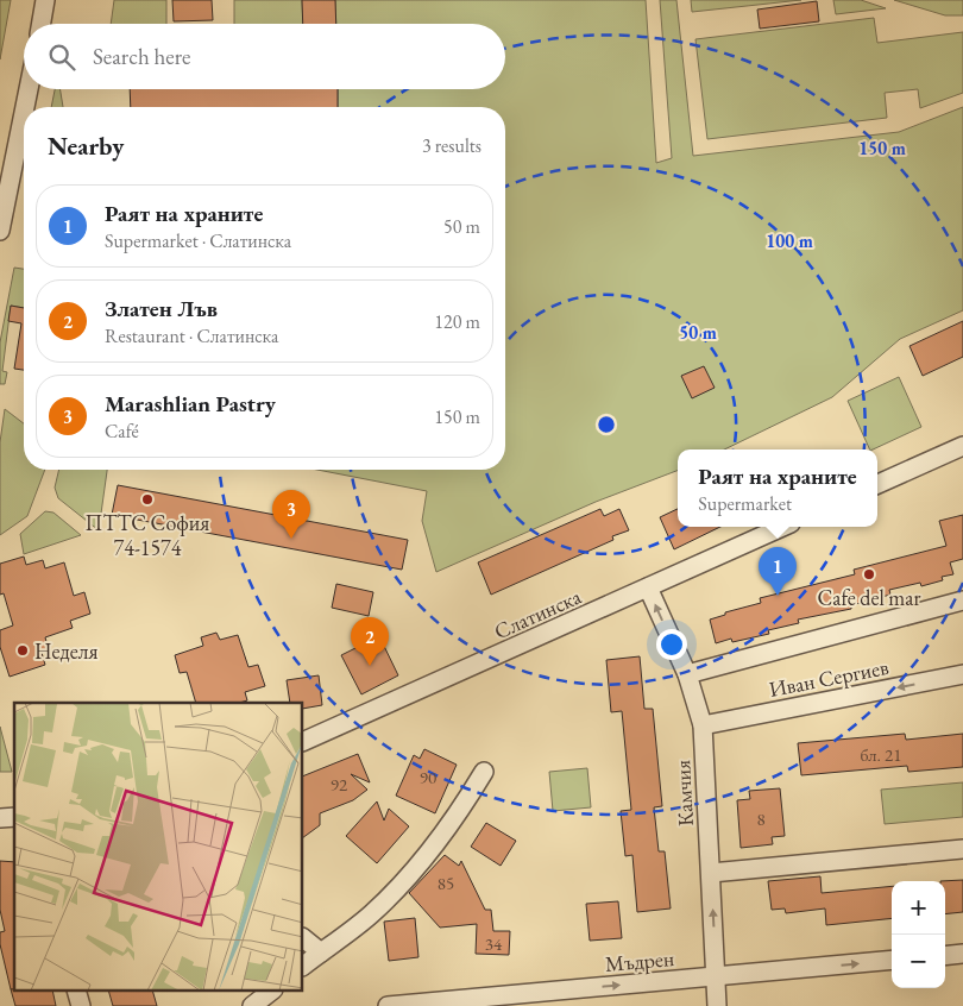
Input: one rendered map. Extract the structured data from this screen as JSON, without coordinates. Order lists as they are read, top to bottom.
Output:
{
  "streets": {
    "street": [
      "Слатинска",
      "Иван Сергиев",
      "Камчия",
      "Мъдрен"
    ]
  },
  "crossings": [
    ["Слатинска", "Камчия"],
    ["Иван Сергиев", "Камчия"],
    ["Камчия", "Мъдрен"]
  ],
  "one_way": ["Камчия"],
  "places": ["ПТТС София 74-1574", "Cafe del mar", "Неделя"],
  "house_numbers": [
    "бл. 21",
    "90",
    "92",
    "8",
    "85",
    "34"
  ],
  "page": {
    "search": "Search here",
    "heading": ["Nearby", "3 results"],
    "list": [
      {
        "mark": "1",
        "name": "Раят на храните",
        "note": "Supermarket · Слатинска",
        "value": "50 m"
      },
      {
        "mark": "2",
        "name": "Златен Лъв",
        "note": "Restaurant · Слатинска",
        "value": "120 m"
      },
      {
        "mark": "3",
        "name": "Marashlian Pastry",
        "note": "Café",
        "value": "150 m"
      }
    ],
    "popup": ["Раят на храните", "Supermarket"],
    "pins": ["3", "1", "2"],
    "map_buttons": ["+", "−"]
  },
  "rings": ["150 m", "100 m", "50 m"]
}
